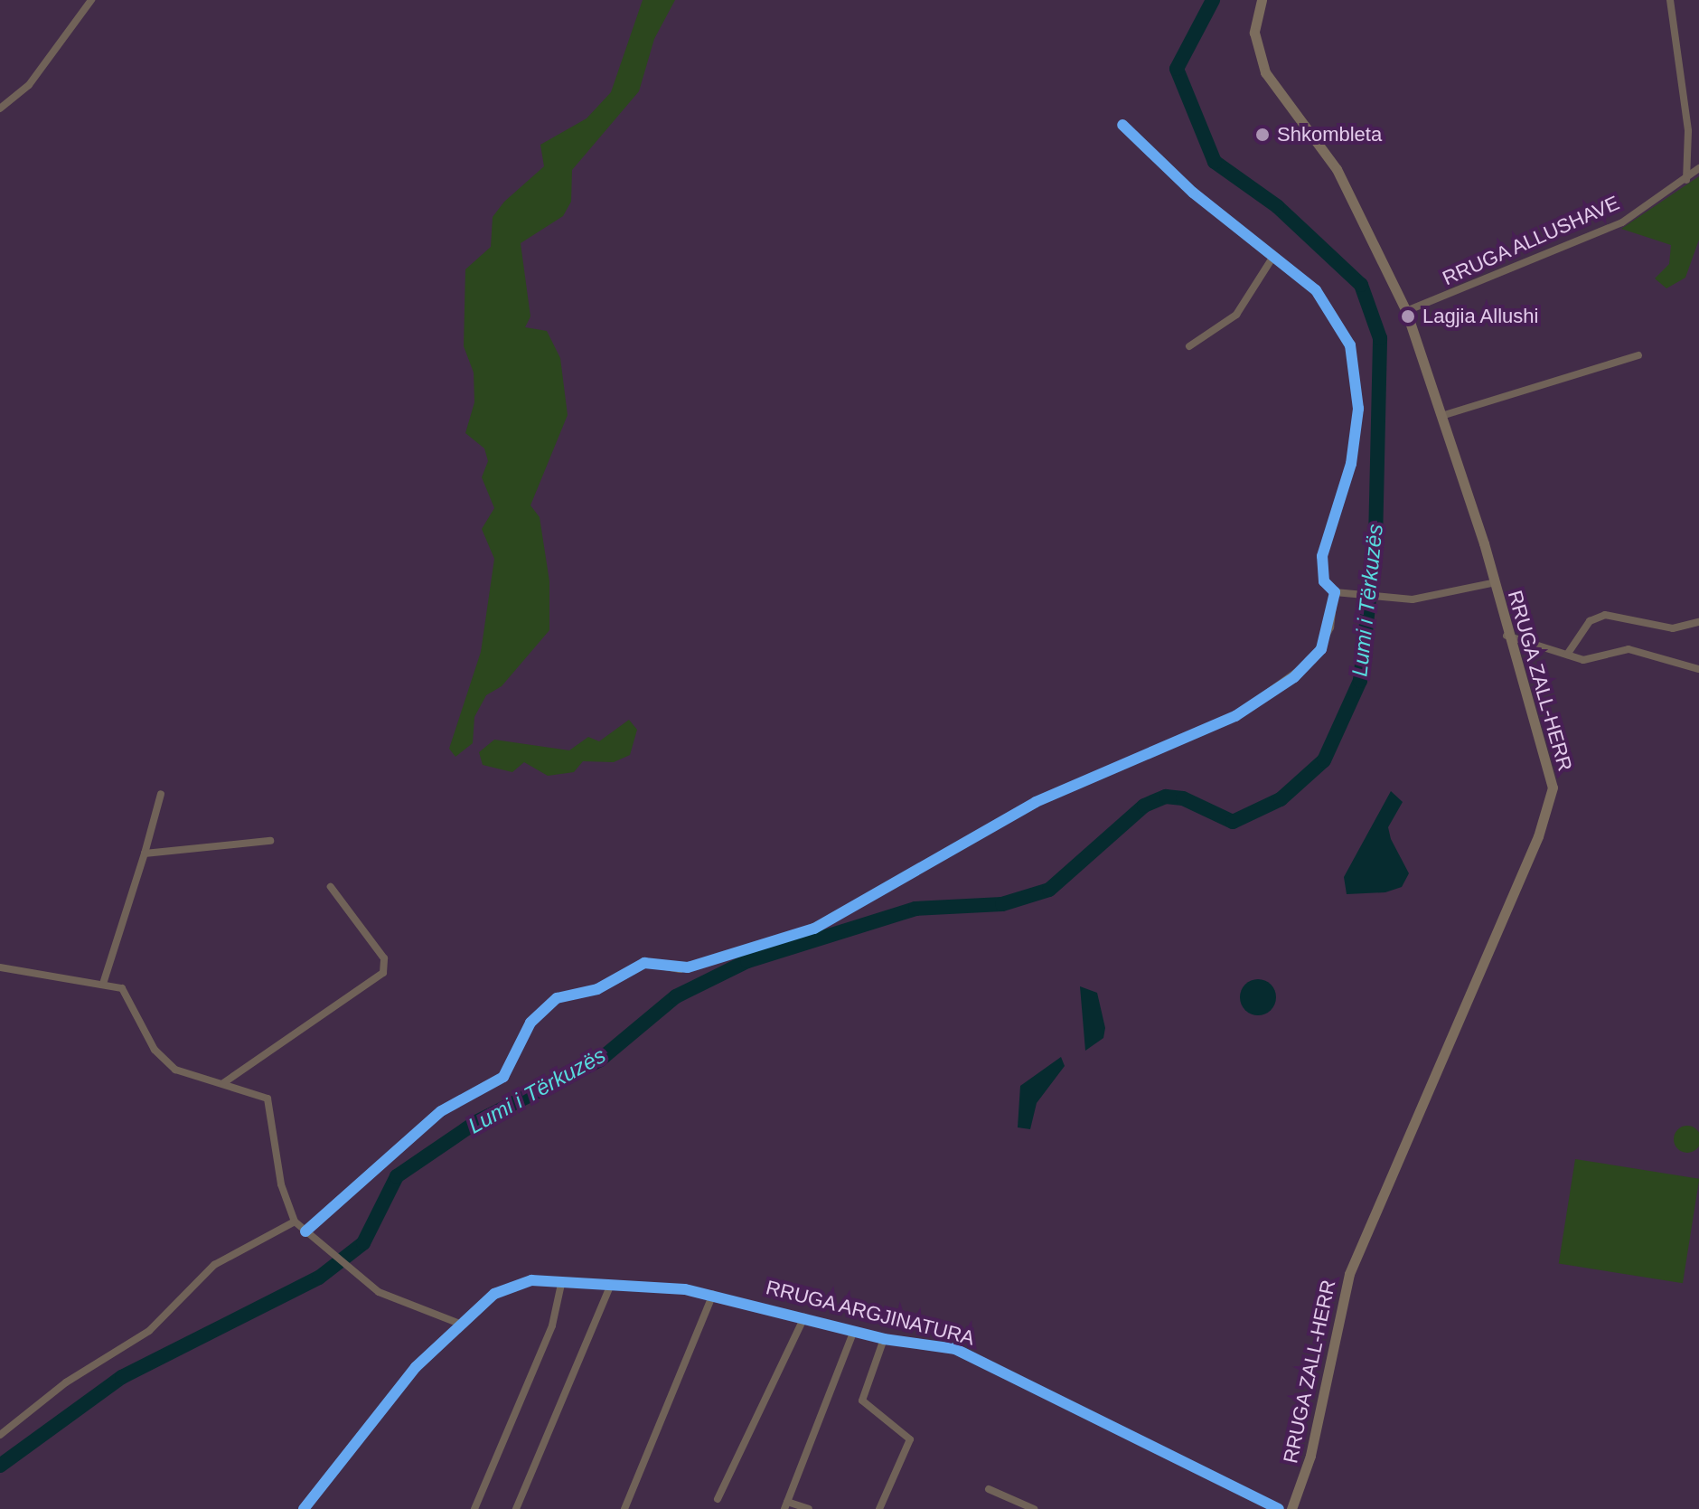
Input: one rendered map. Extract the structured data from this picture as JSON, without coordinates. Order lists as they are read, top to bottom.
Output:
{
  "streets": {
    "main road": ["RRUGA ZALL-HERR"],
    "street": ["RRUGA ALLUSHAVE", "RRUGA ARGJINATURA"]
  },
  "crossings": [
    ["RRUGA ALLUSHAVE", "RRUGA ZALL-HERR"]
  ],
  "water": ["Lumi i Tërkuzës"],
  "places": ["Shkombleta", "Lagjia Allushi"]
}
